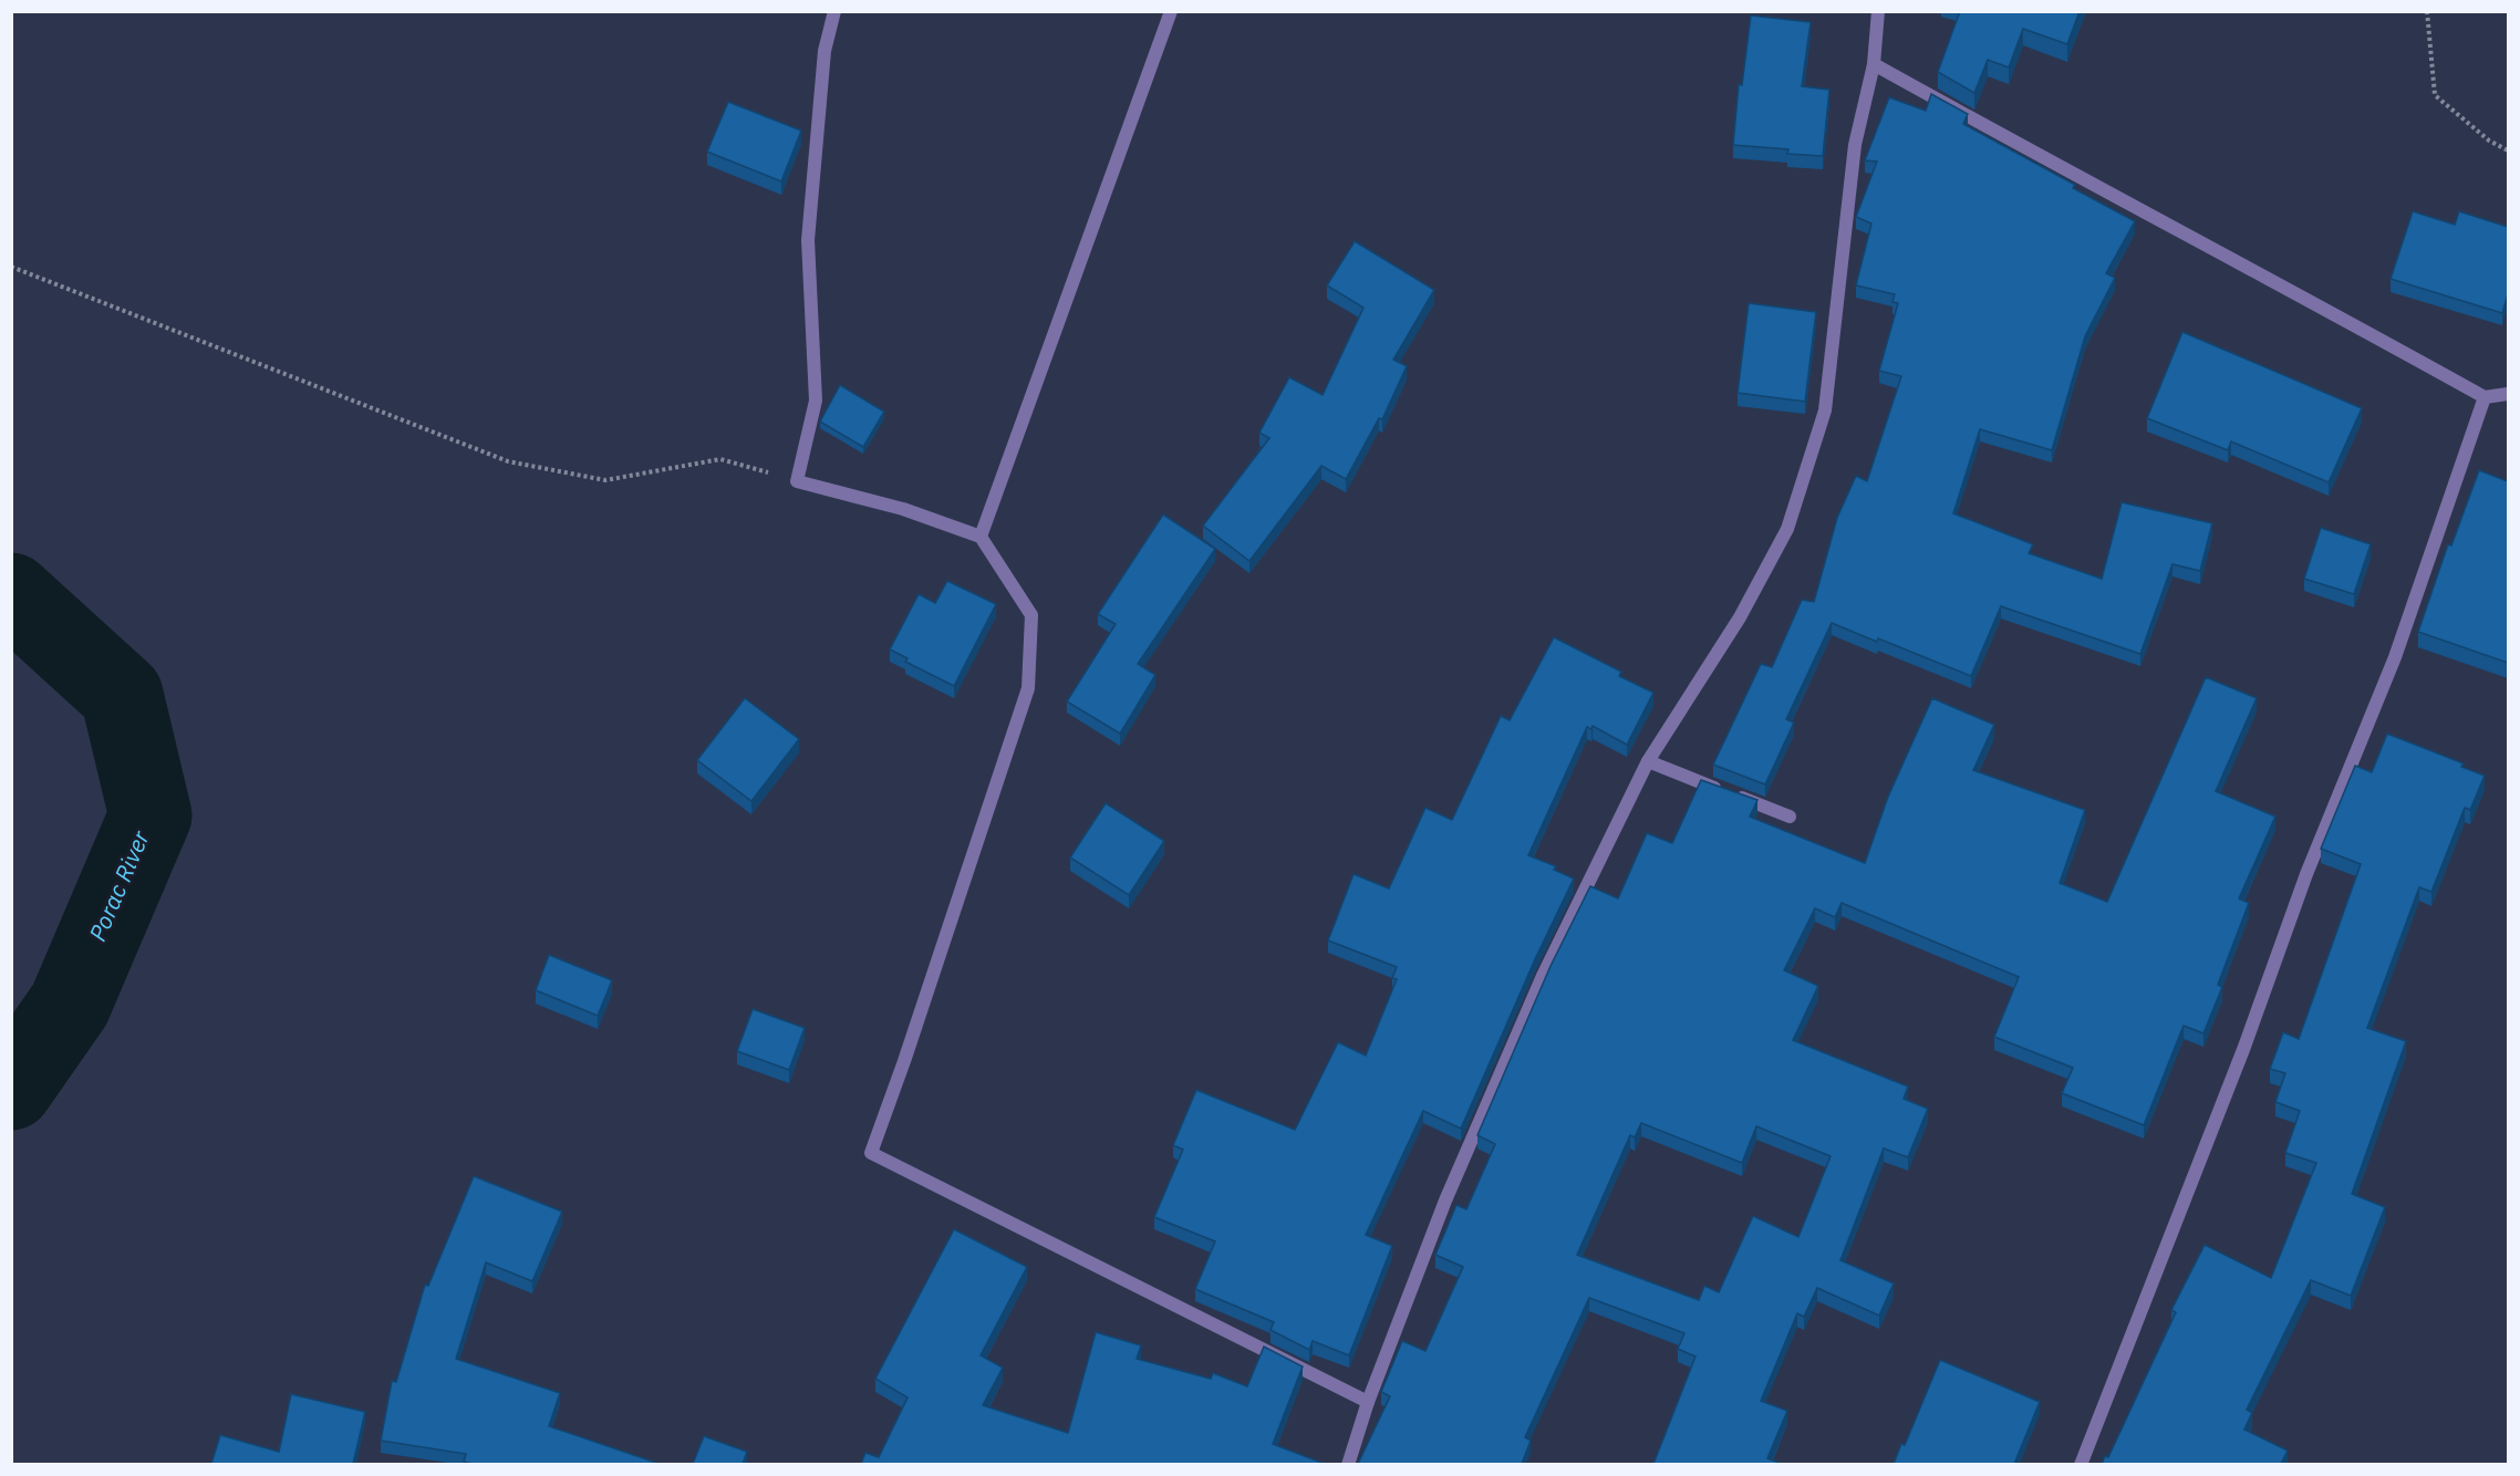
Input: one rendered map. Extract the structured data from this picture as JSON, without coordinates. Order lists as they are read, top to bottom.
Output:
{
  "water": ["Porac River"]
}
